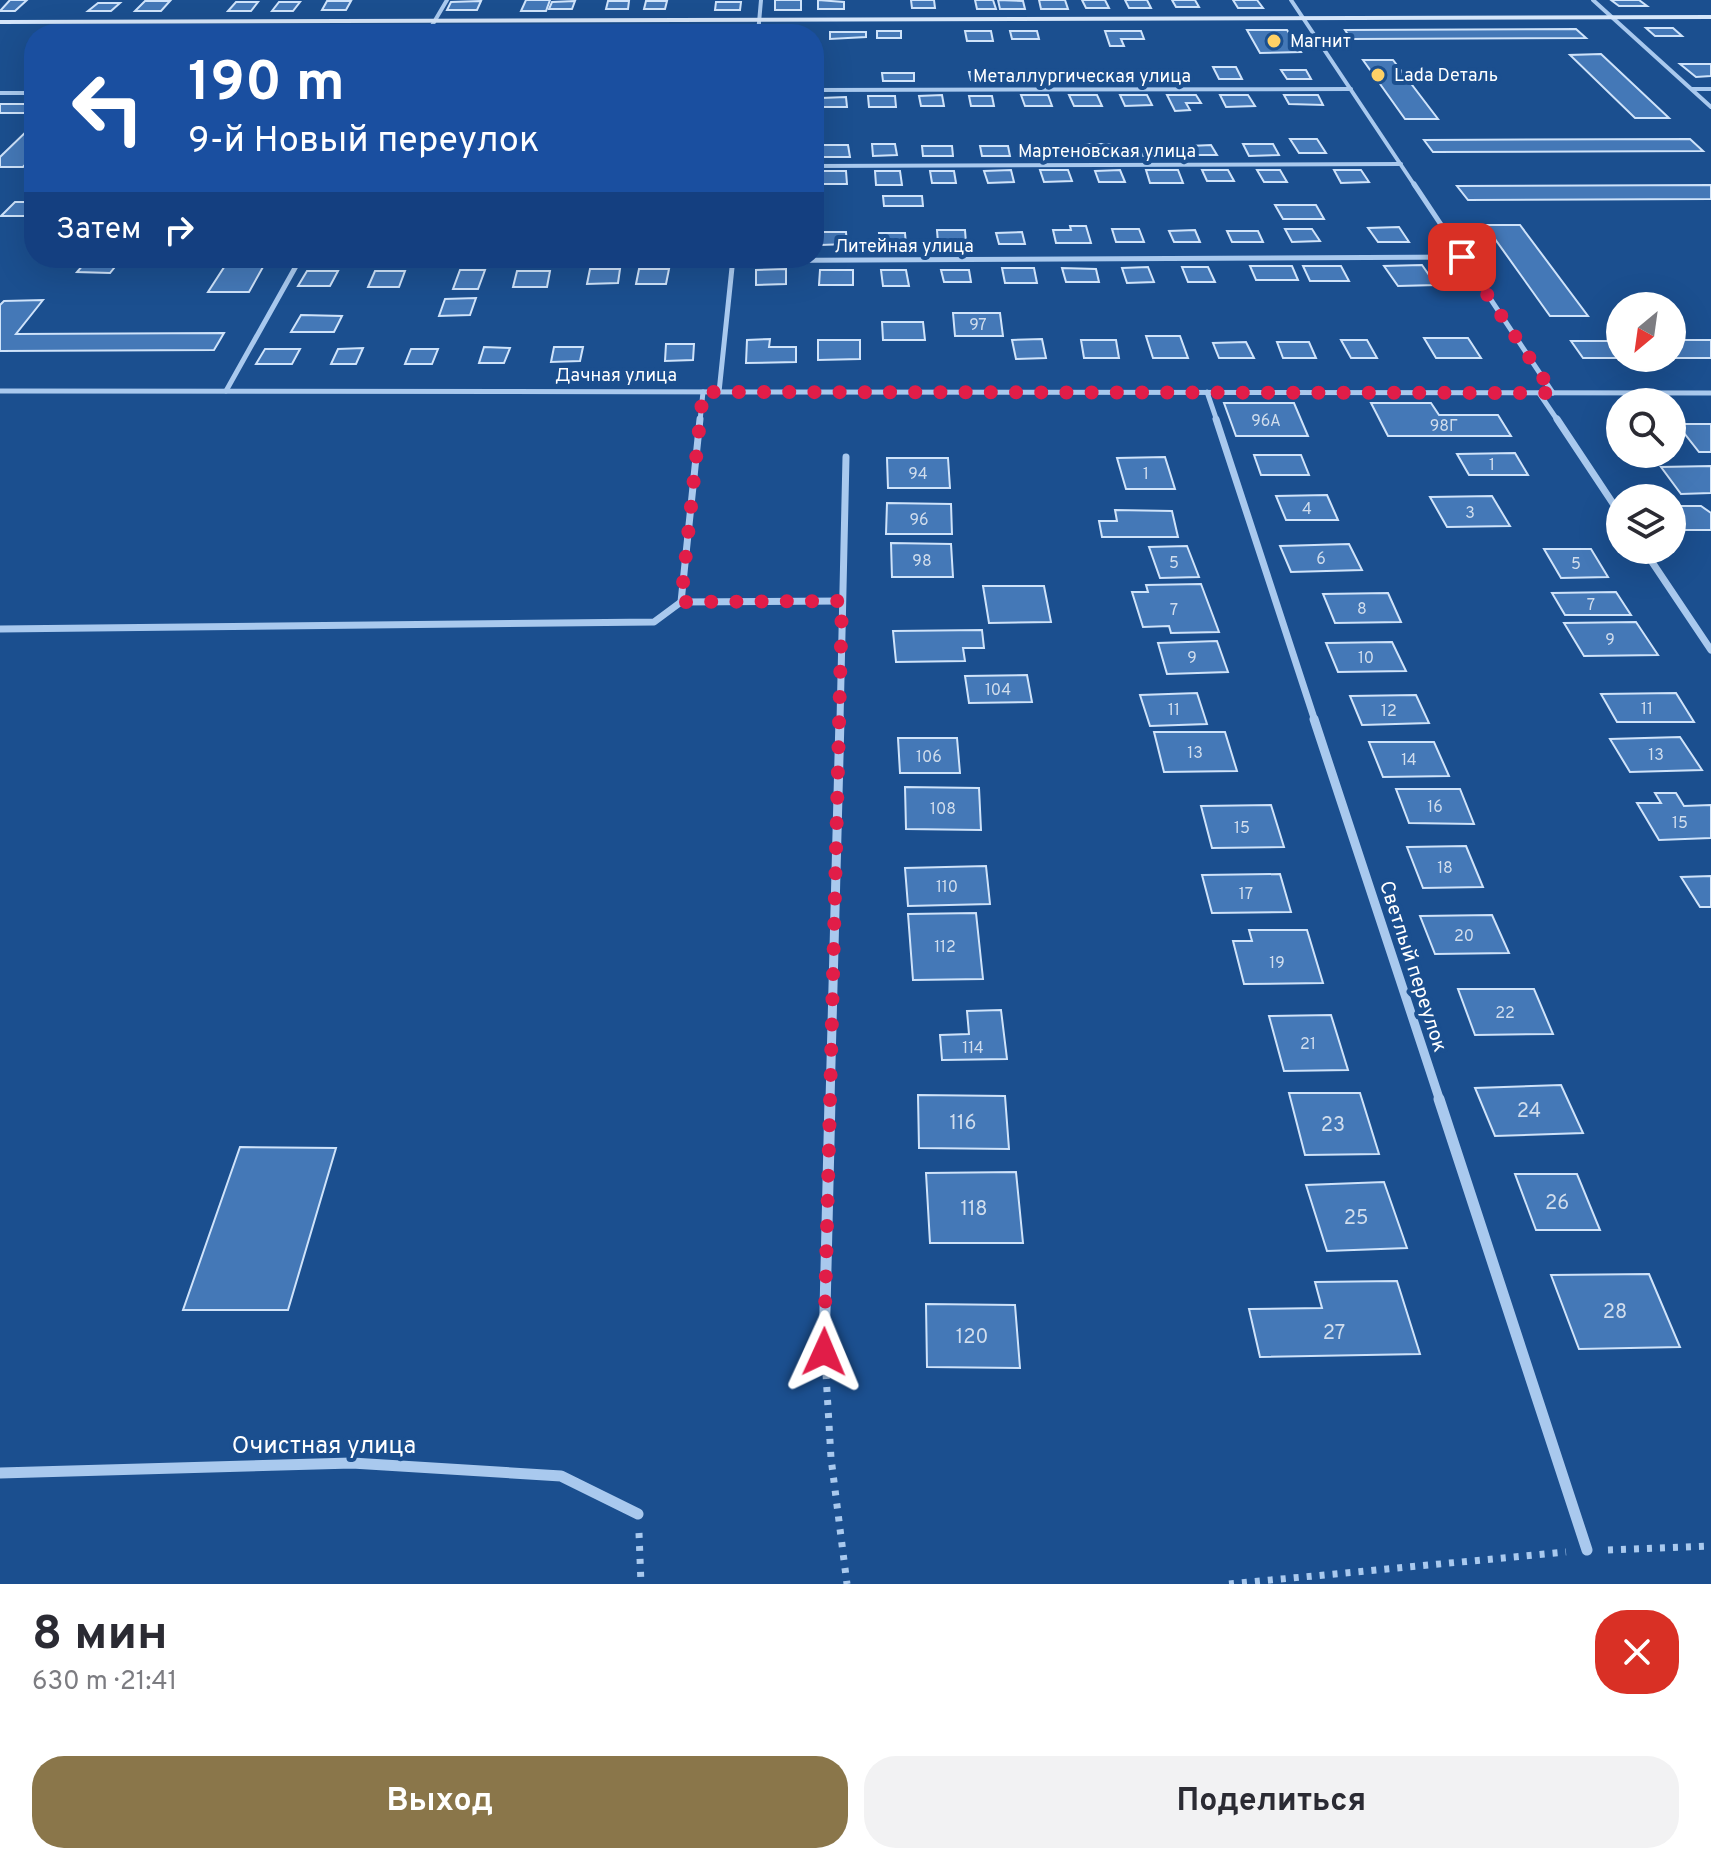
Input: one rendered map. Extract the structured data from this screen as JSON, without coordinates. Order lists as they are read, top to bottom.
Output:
{
  "streets": {
    "street": [
      "Металлургическая улица",
      "Мартеновская улица",
      "Литейная улица",
      "Дачная улица",
      "Светлый переулок",
      "Очистная улица"
    ]
  },
  "crossings": [
    ["Дачная улица", "Светлый переулок"]
  ],
  "places": ["Магнит", "Lada Dеталь"],
  "house_numbers": [
    "97",
    "96А",
    "98Г",
    "1",
    "94",
    "1",
    "4",
    "3",
    "96",
    "6",
    "98",
    "5",
    "5",
    "7",
    "8",
    "7",
    "9",
    "9",
    "10",
    "104",
    "11",
    "11",
    "12",
    "13",
    "13",
    "106",
    "14",
    "16",
    "108",
    "15",
    "15",
    "18",
    "110",
    "17",
    "20",
    "112",
    "19",
    "22",
    "21",
    "114",
    "24",
    "116",
    "23",
    "26",
    "118",
    "25",
    "28",
    "27",
    "120"
  ],
  "north": "bottom left",
  "page": {
    "turn": ["190 m", "9-й Новый переулок"],
    "then": "Затем",
    "heading": ["8 мин", "630 m · 21:41"],
    "buttons": ["Выход", "Поделиться"]
  }
}
